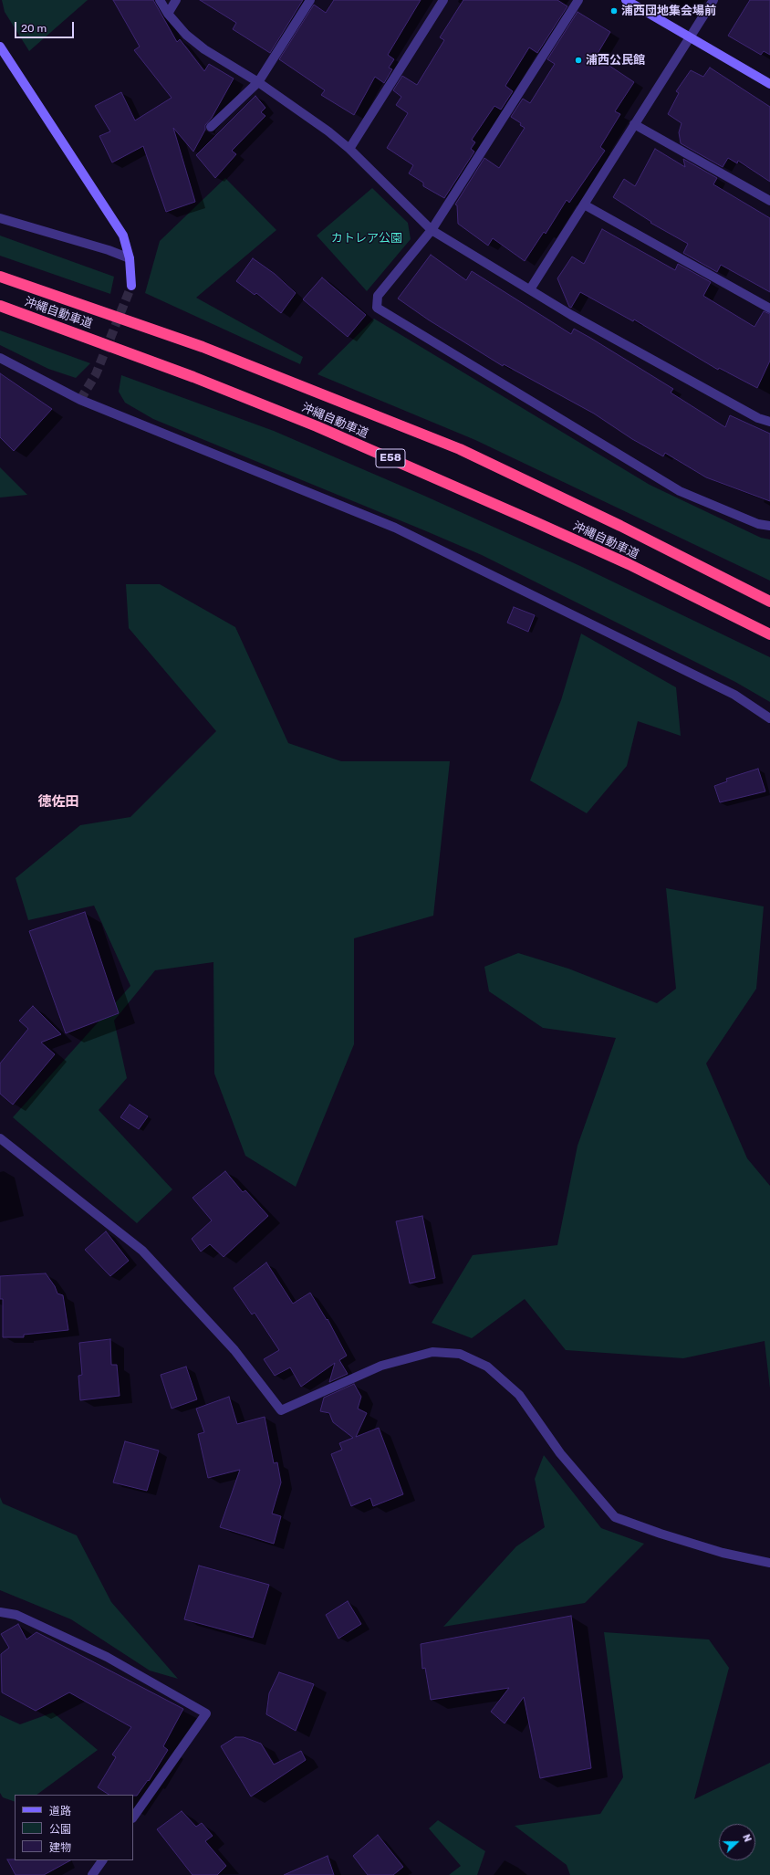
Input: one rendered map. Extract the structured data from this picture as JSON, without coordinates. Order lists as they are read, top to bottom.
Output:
{
  "streets": {
    "highway": ["沖縄自動車道", "E58"]
  },
  "districts": ["徳佐田"],
  "parks": ["カトレア公園"],
  "places": ["浦西団地集会場前", "浦西公民館"],
  "legend": ["道路", "公園", "建物"],
  "scale_bar": "20 m",
  "north": "right"
}
